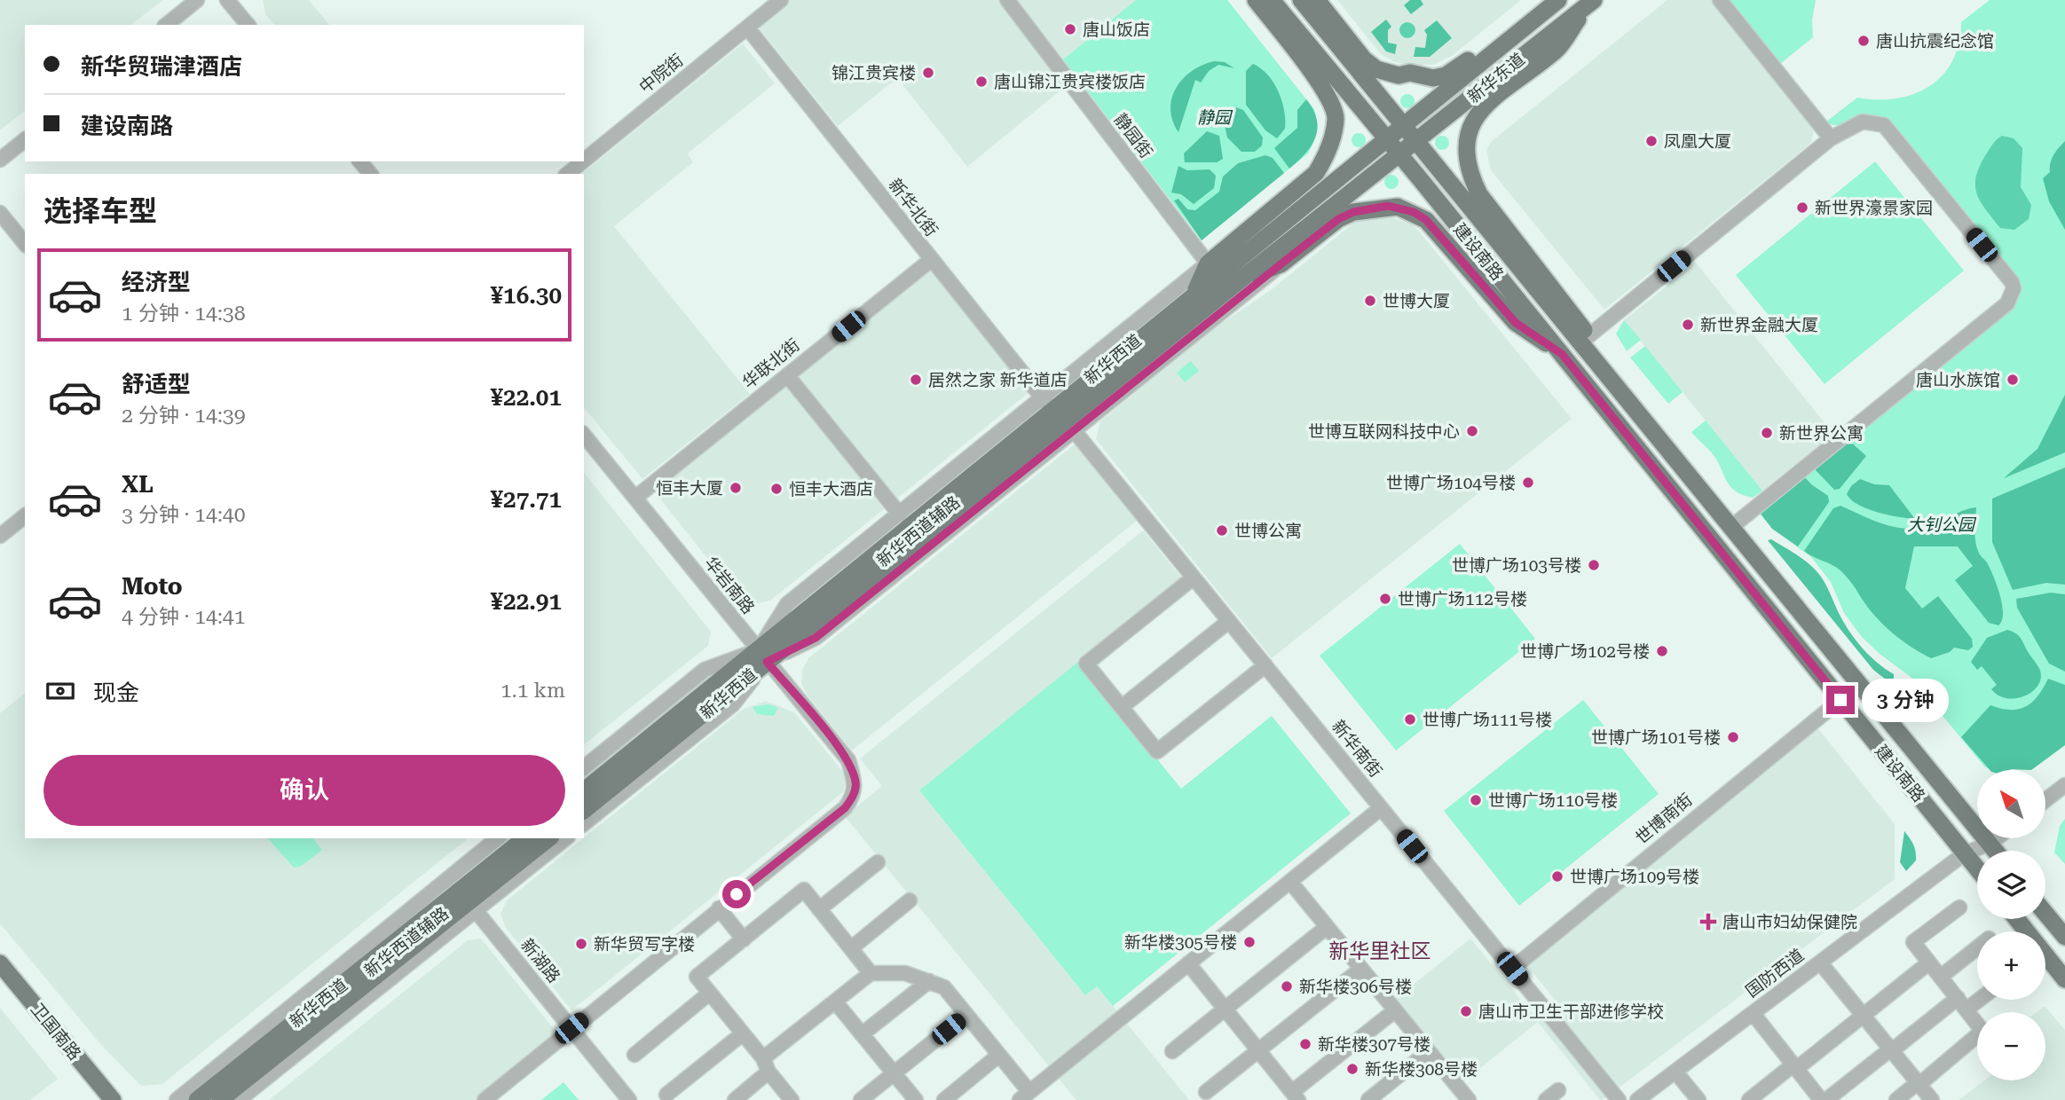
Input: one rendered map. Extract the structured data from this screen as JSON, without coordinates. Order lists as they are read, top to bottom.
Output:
{
  "streets": {
    "main road": [
      "新华东道",
      "建设南路",
      "新华西道",
      "卫国南路"
    ],
    "street": [
      "中院街",
      "静园街",
      "新华北街",
      "华联北街",
      "新华西道辅路",
      "华岩南路",
      "新华南街",
      "世博南街",
      "新湖路",
      "国防西道"
    ]
  },
  "crossings": [
    ["中院街", "新华北街"],
    ["新华东道", "建设南路"],
    ["新华东道", "新华西道"],
    ["静园街", "新华西道辅路"],
    ["新华北街", "新华西道"],
    ["新华北街", "华联北街"],
    ["新华北街", "新华西道辅路"],
    ["建设南路", "新华西道"],
    ["建设南路", "世博南街"],
    ["建设南路", "国防西道"],
    ["新华西道", "新华西道辅路"],
    ["新华西道", "华岩南路"],
    ["新华西道", "新华南街"],
    ["新华西道", "新湖路"],
    ["华联北街", "华岩南路"],
    ["新华西道辅路", "华岩南路"],
    ["新华西道辅路", "新湖路"],
    ["新华南街", "世博南街"]
  ],
  "districts": ["新华里社区"],
  "parks": ["静园", "大钊公园"],
  "places": {
    "other": [
      "唐山饭店",
      "唐山抗震纪念馆",
      "锦江贵宾楼",
      "唐山锦江贵宾楼饭店",
      "凤凰大厦",
      "新世界濠景家园",
      "世博大厦",
      "新世界金融大厦",
      "居然之家 新华道店",
      "唐山水族馆",
      "世博互联网科技中心",
      "新世界公寓",
      "世博广场104号楼",
      "恒丰大厦",
      "恒丰大酒店",
      "世博公寓",
      "世博广场103号楼",
      "世博广场112号楼",
      "世博广场102号楼",
      "世博广场111号楼",
      "世博广场101号楼",
      "世博广场110号楼",
      "世博广场109号楼",
      "新华楼305号楼",
      "新华贸写字楼",
      "新华楼306号楼",
      "唐山市卫生干部进修学校",
      "新华楼307号楼",
      "新华楼308号楼"
    ],
    "health": ["唐山市妇幼保健院"]
  },
  "north": "top left",
  "page": {
    "banner": ["新华贸瑞津酒店", "建设南路"],
    "heading": "选择车型",
    "list": [
      {
        "name": "经济型",
        "note": "1 分钟 · 14:38",
        "value": "¥16.30"
      },
      {
        "name": "舒适型",
        "note": "2 分钟 · 14:39",
        "value": "¥22.01"
      },
      {
        "name": "XL",
        "note": "3 分钟 · 14:40",
        "value": "¥27.71"
      },
      {
        "name": "Moto",
        "note": "4 分钟 · 14:41",
        "value": "¥22.91"
      }
    ],
    "pay": ["现金", "1.1 km"],
    "bubble": "3 分钟",
    "buttons": "确认",
    "map_buttons": ["+", "−"]
  }
}
